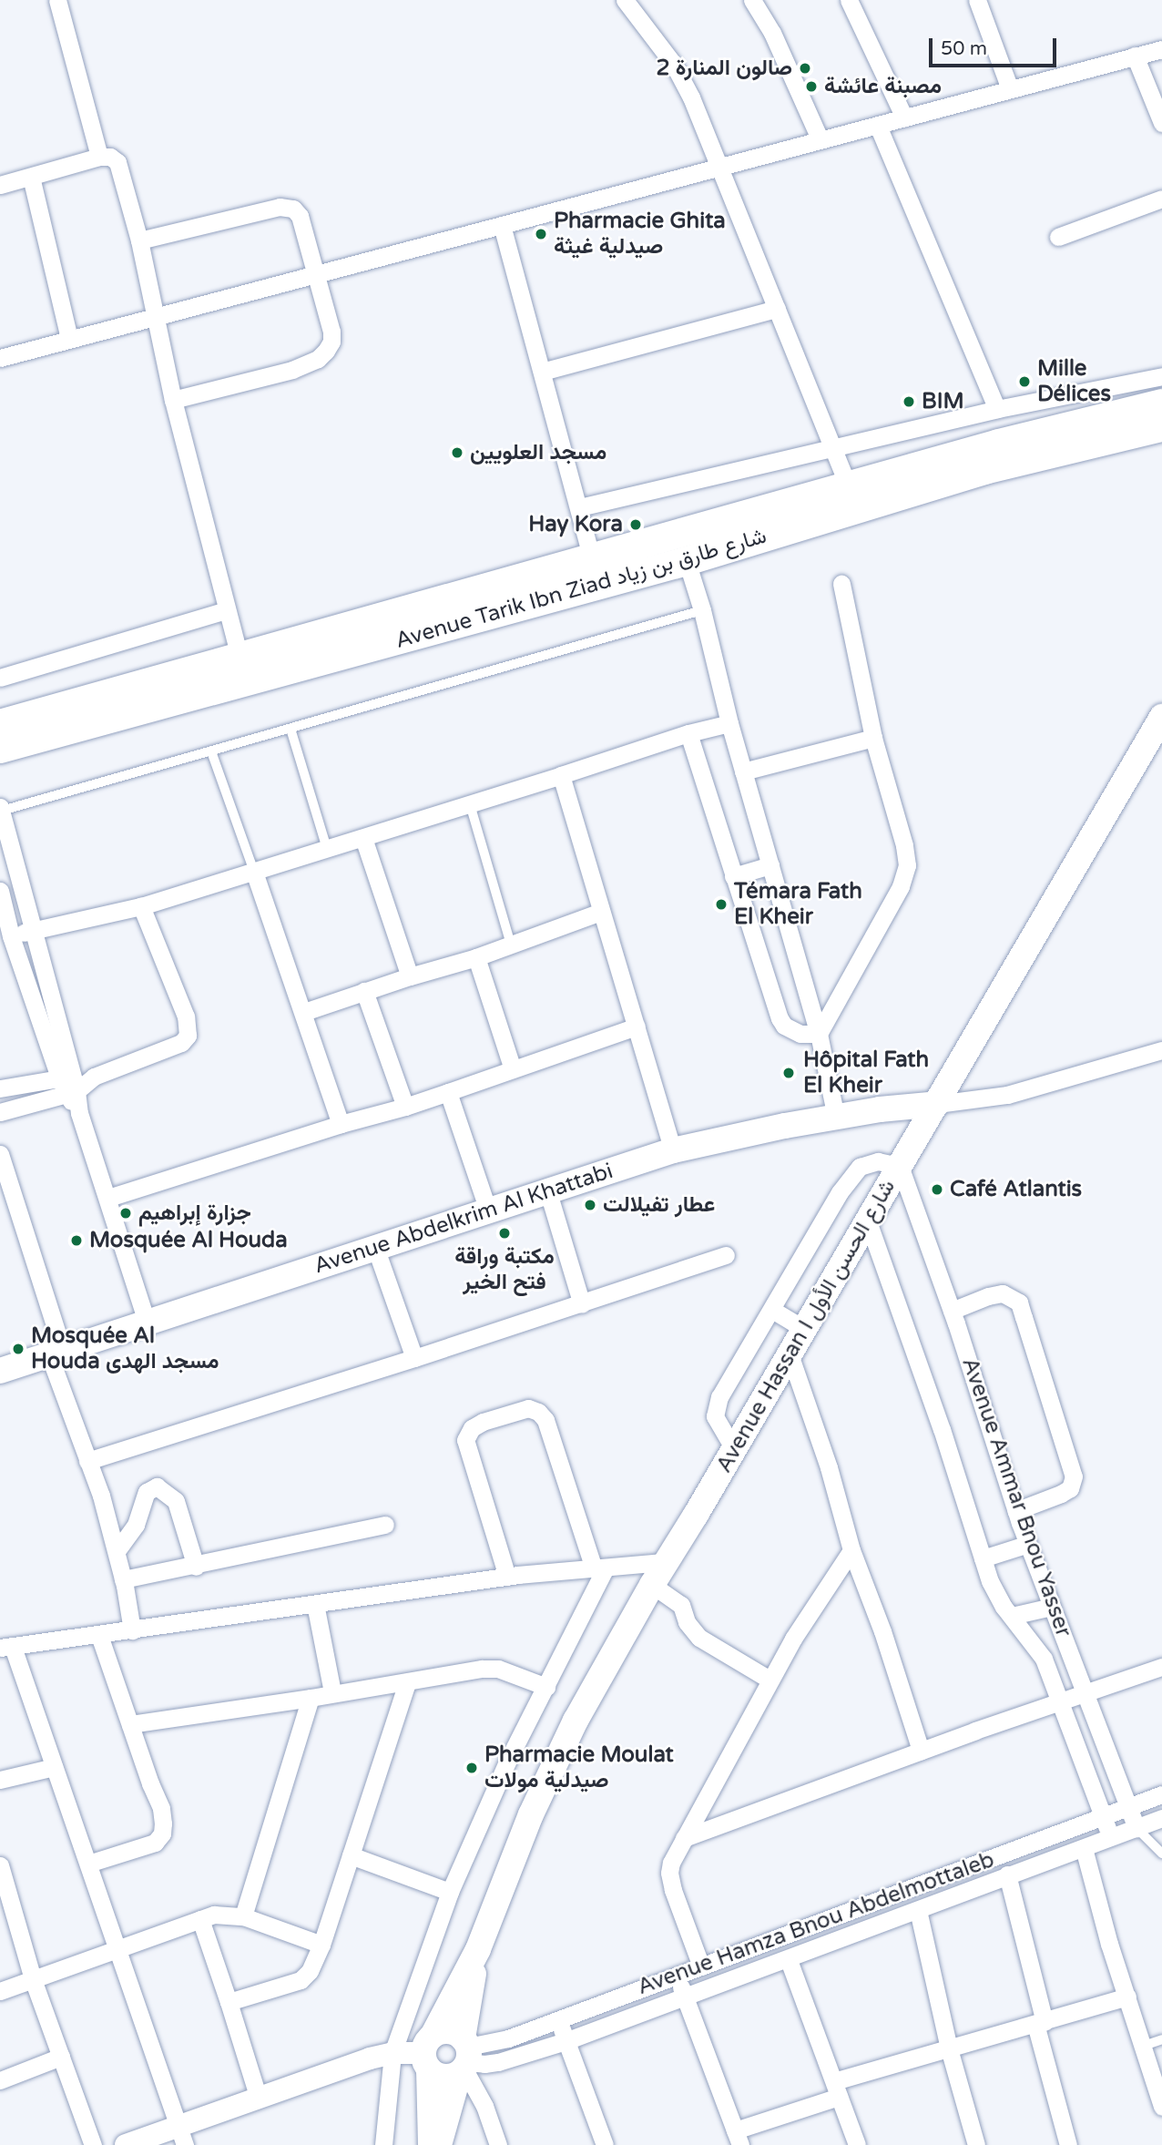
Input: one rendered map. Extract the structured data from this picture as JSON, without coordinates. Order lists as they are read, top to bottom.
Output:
{
  "streets": {
    "main road": ["Avenue Tarik Ibn Ziad شارع طارق بن زياد", "Avenue Abdelkrim Al Khattabi", "Avenue Hassan I شارع الحسن الأول"],
    "street": ["Avenue Ammar Bnou Yasser", "Avenue Hamza Bnou Abdelmottaleb"]
  },
  "crossings": [
    ["Avenue Abdelkrim Al Khattabi", "Avenue Hassan I شارع الحسن الأول"],
    ["Avenue Hassan I شارع الحسن الأول", "Avenue Ammar Bnou Yasser"],
    ["Avenue Hassan I شارع الحسن الأول", "Avenue Hamza Bnou Abdelmottaleb"],
    ["Avenue Ammar Bnou Yasser", "Avenue Hamza Bnou Abdelmottaleb"]
  ],
  "places": [
    "صالون المنارة 2",
    "مصبنة عائشة",
    "Pharmacie Ghita صيدلية غيثة",
    "Mille Délices",
    "BIM",
    "مسجد العلويين",
    "Hay Kora",
    "Témara Fath El Kheir",
    "Hôpital Fath El Kheir",
    "Café Atlantis",
    "عطار تفيلالت",
    "جزارة إبراهيم",
    "مكتبة وراقة فتح الخير",
    "Mosquée Al Houda",
    "Mosquée Al Houda مسجد الهدى",
    "Pharmacie Moulat صيدلية مولات"
  ],
  "scale_bar": "50 m"
}
